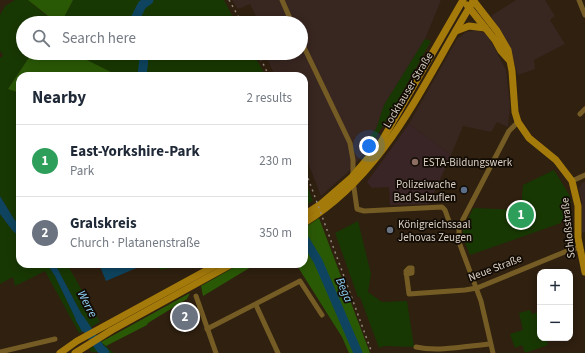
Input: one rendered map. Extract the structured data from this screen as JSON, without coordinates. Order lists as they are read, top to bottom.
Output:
{
  "streets": {
    "main road": ["Lockhauser Straße", "Schloßstraße"],
    "street": ["Neue Straße"]
  },
  "crossings": [
    ["Lockhauser Straße", "Schloßstraße"],
    ["Schloßstraße", "Neue Straße"]
  ],
  "water": ["Bega", "Werre"],
  "places": ["ESTA-Bildungswerk", "Polizeiwache Bad Salzuflen", "Königreichssaal Jehovas Zeugen"],
  "page": {
    "search": "Search here",
    "heading": ["Nearby", "2 results"],
    "list": [
      {
        "mark": "1",
        "name": "East-Yorkshire-Park",
        "note": "Park",
        "value": "230 m"
      },
      {
        "mark": "2",
        "name": "Gralskreis",
        "note": "Church · Platanenstraße",
        "value": "350 m"
      }
    ],
    "pins": ["1", "2"],
    "map_buttons": ["+", "−"]
  }
}
